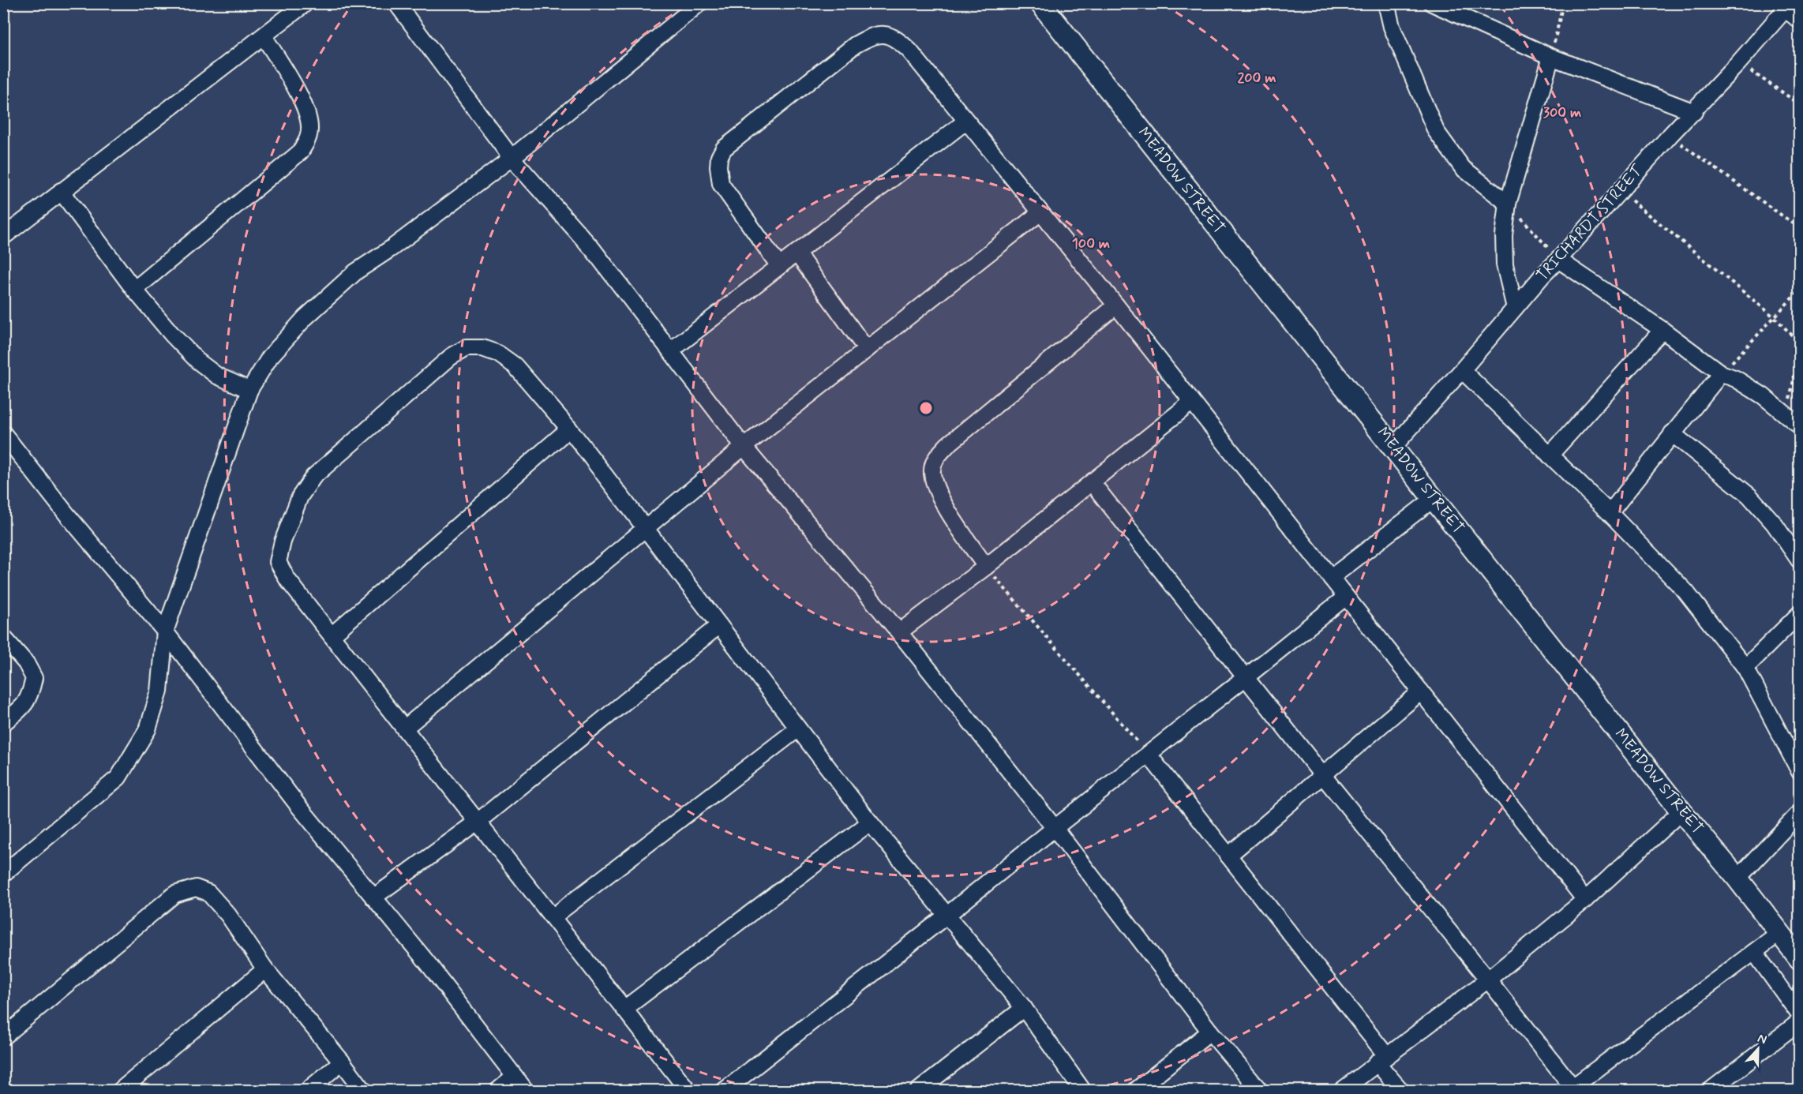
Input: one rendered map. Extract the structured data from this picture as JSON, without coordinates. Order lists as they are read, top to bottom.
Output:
{
  "streets": {
    "street": ["MEADOW STREET", "TRICHARDT STREET"]
  },
  "crossings": [
    ["MEADOW STREET", "TRICHARDT STREET"]
  ],
  "north": "top",
  "rings": ["200 m", "300 m", "100 m"]
}
